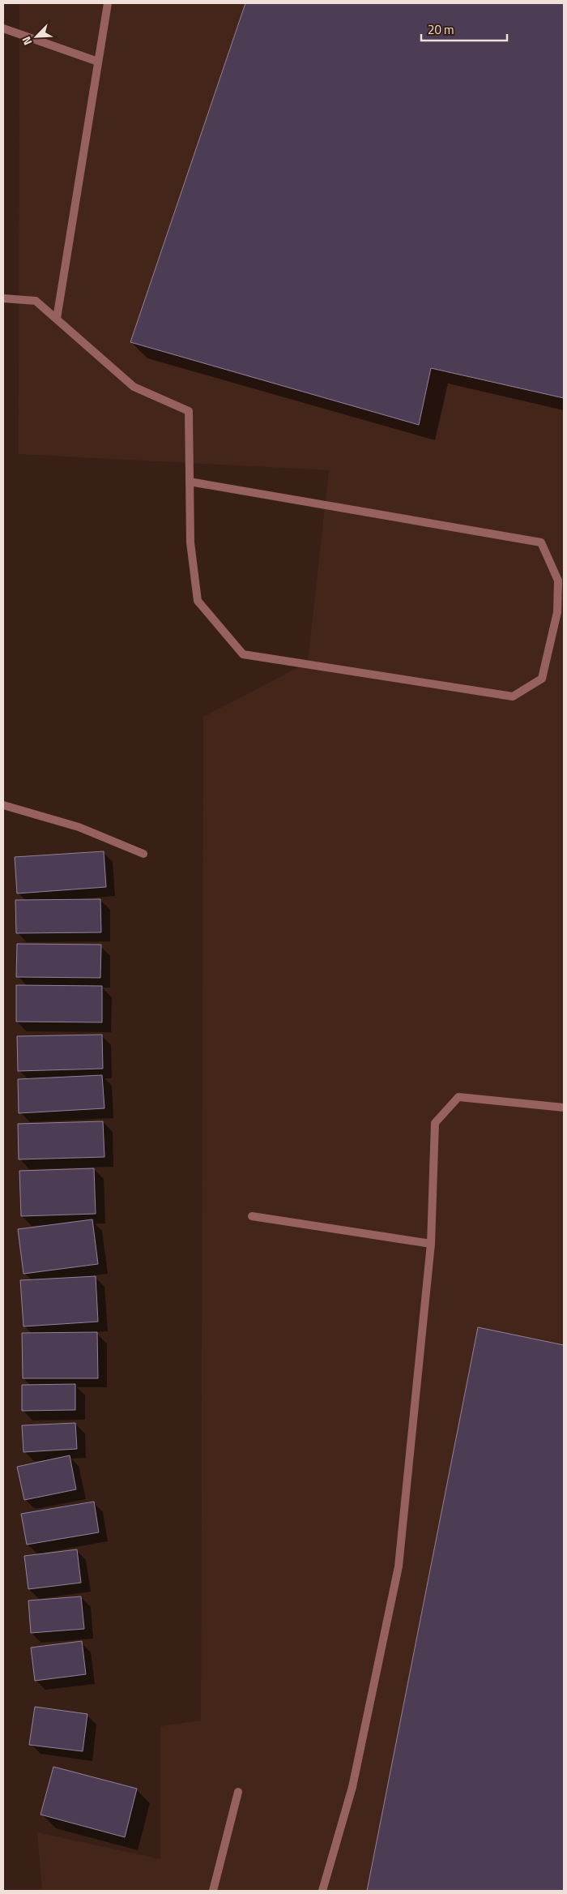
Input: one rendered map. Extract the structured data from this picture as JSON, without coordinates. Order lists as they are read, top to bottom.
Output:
{
  "scale_bar": "20 m",
  "north": "bottom left"
}
